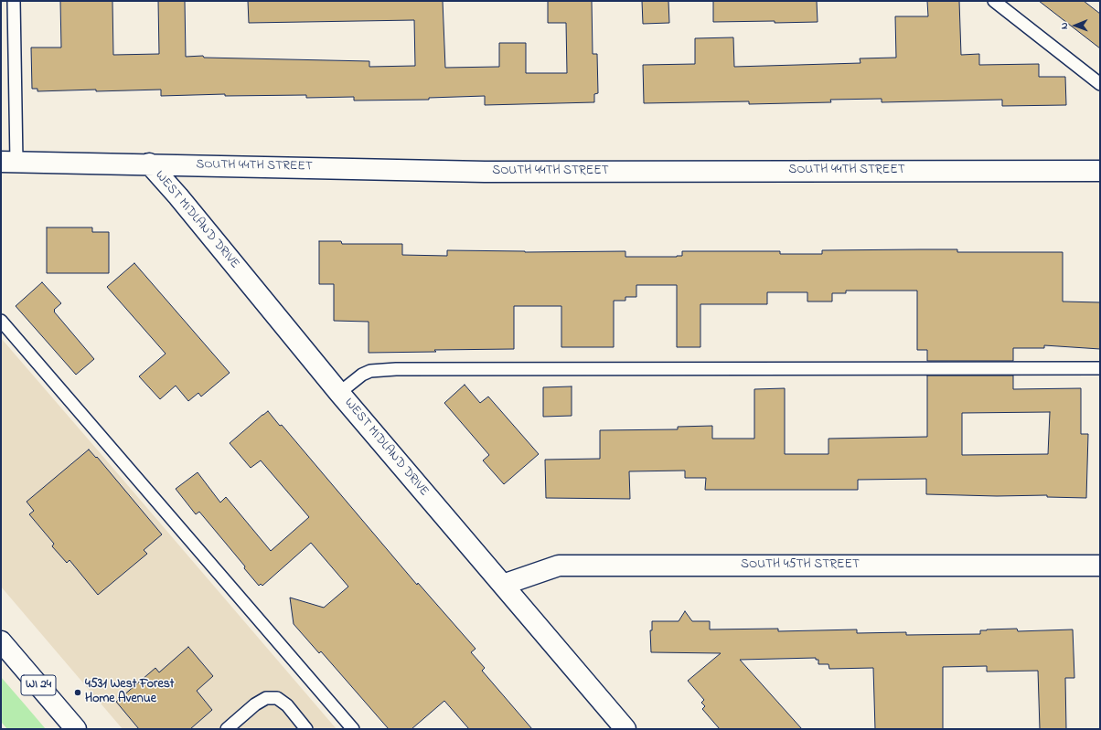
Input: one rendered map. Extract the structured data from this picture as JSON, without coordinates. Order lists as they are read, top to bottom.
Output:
{
  "streets": {
    "street": [
      "SOUTH 44TH STREET",
      "WEST MIDLAND DRIVE",
      "SOUTH 45TH STREET",
      "WI 24"
    ]
  },
  "crossings": [
    ["SOUTH 44TH STREET", "WEST MIDLAND DRIVE"],
    ["WEST MIDLAND DRIVE", "SOUTH 45TH STREET"]
  ],
  "places": ["4531 West Forest Home Avenue"],
  "north": "left"
}
